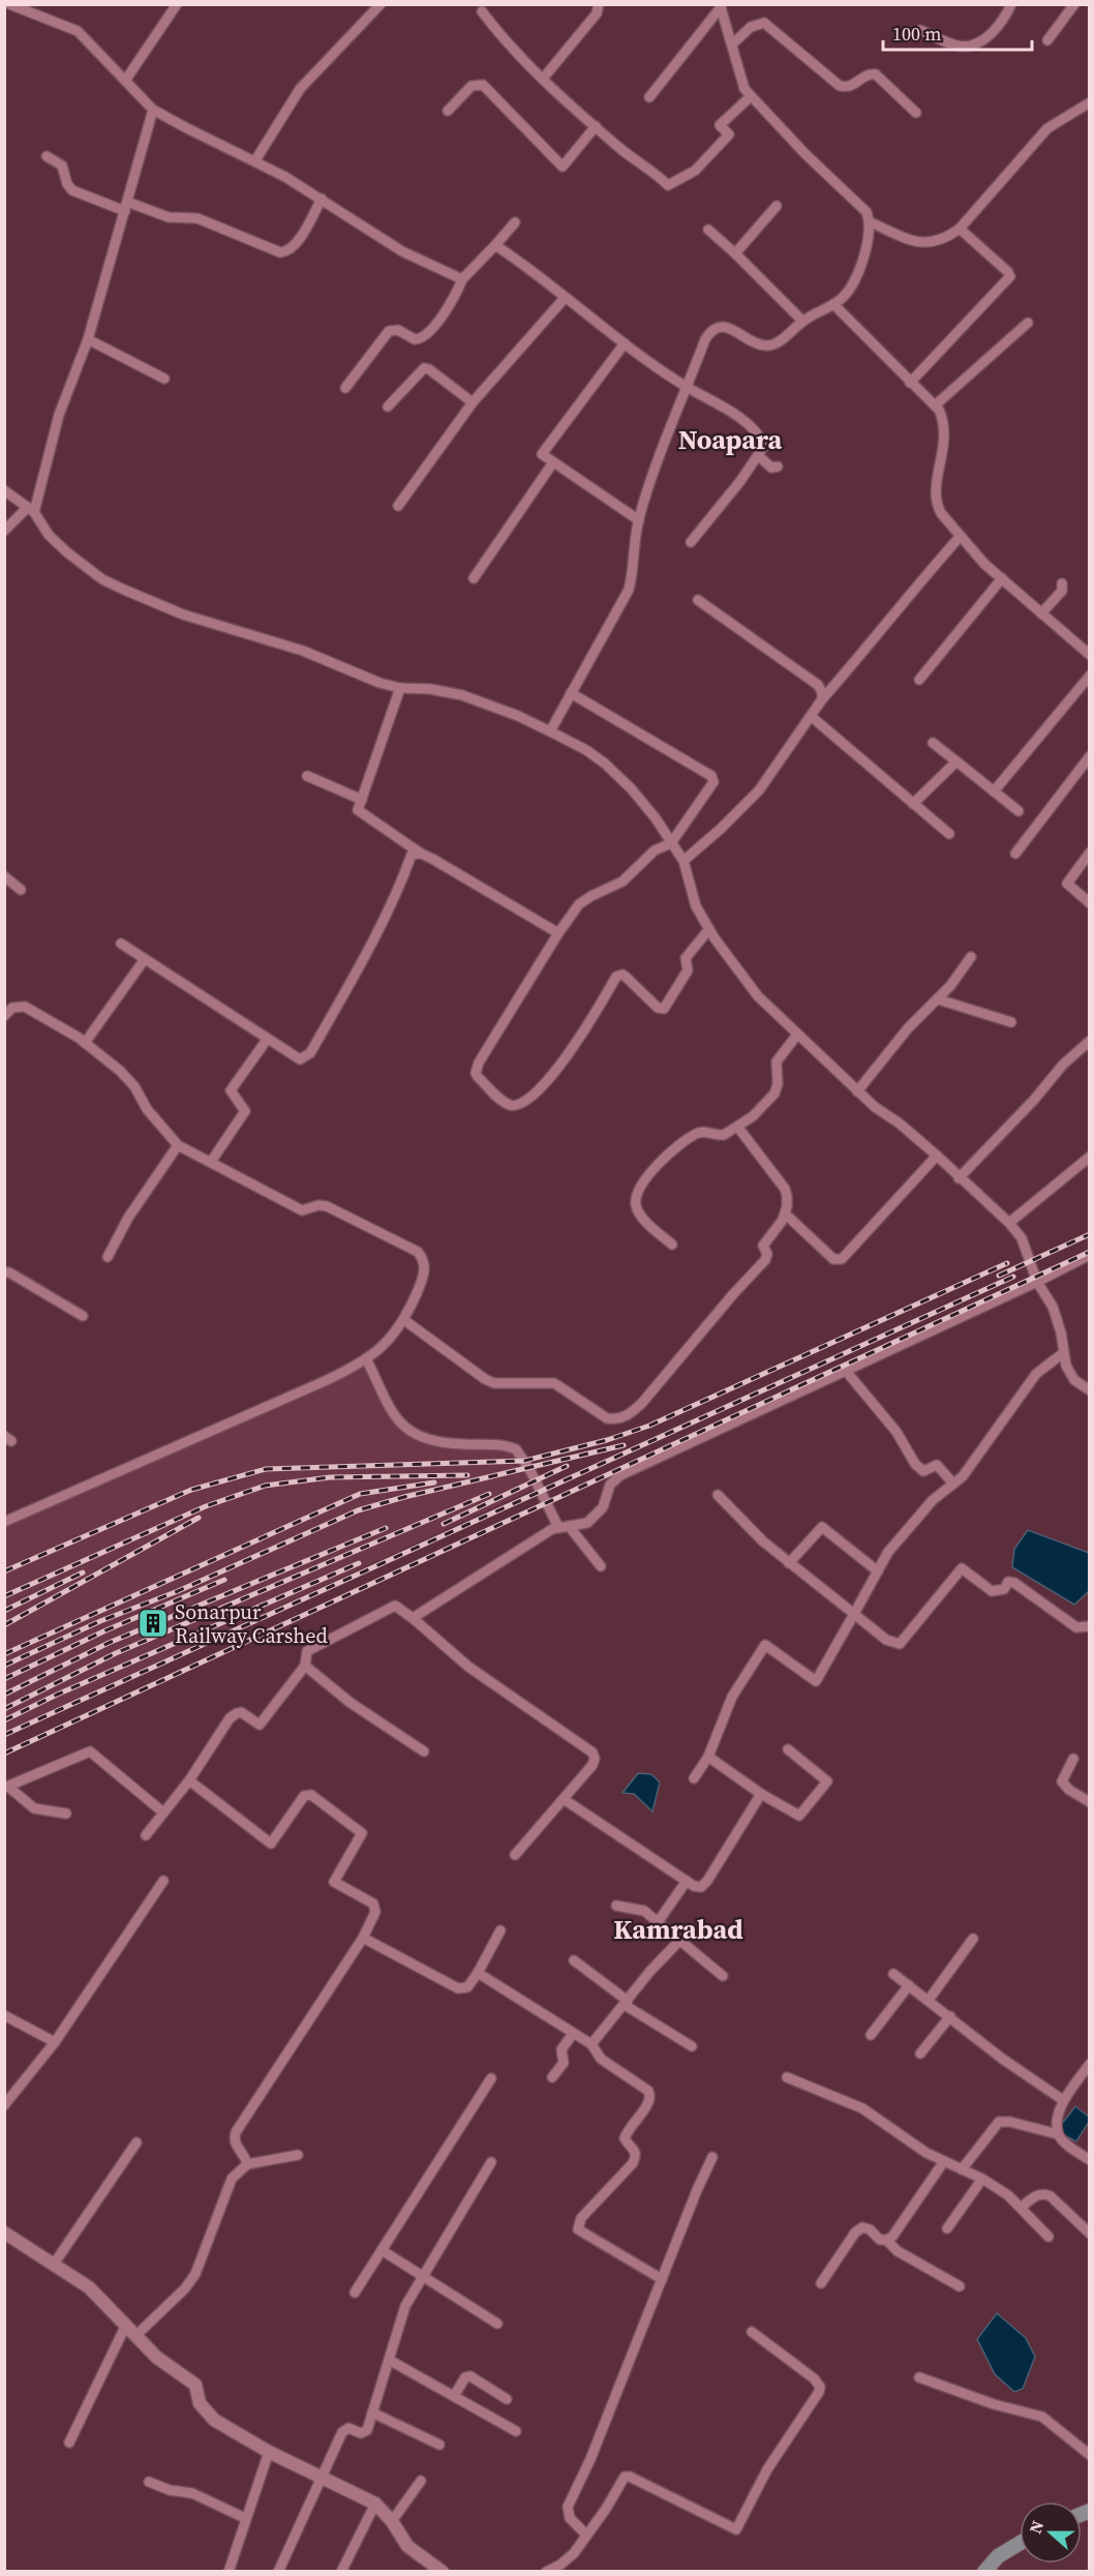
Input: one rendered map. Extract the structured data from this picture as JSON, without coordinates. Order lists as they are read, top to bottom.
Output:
{
  "districts": ["Noapara", "Kamrabad"],
  "places": {
    "building": ["Sonarpur Railway Carshed"]
  },
  "scale_bar": "100 m",
  "north": "left"
}
